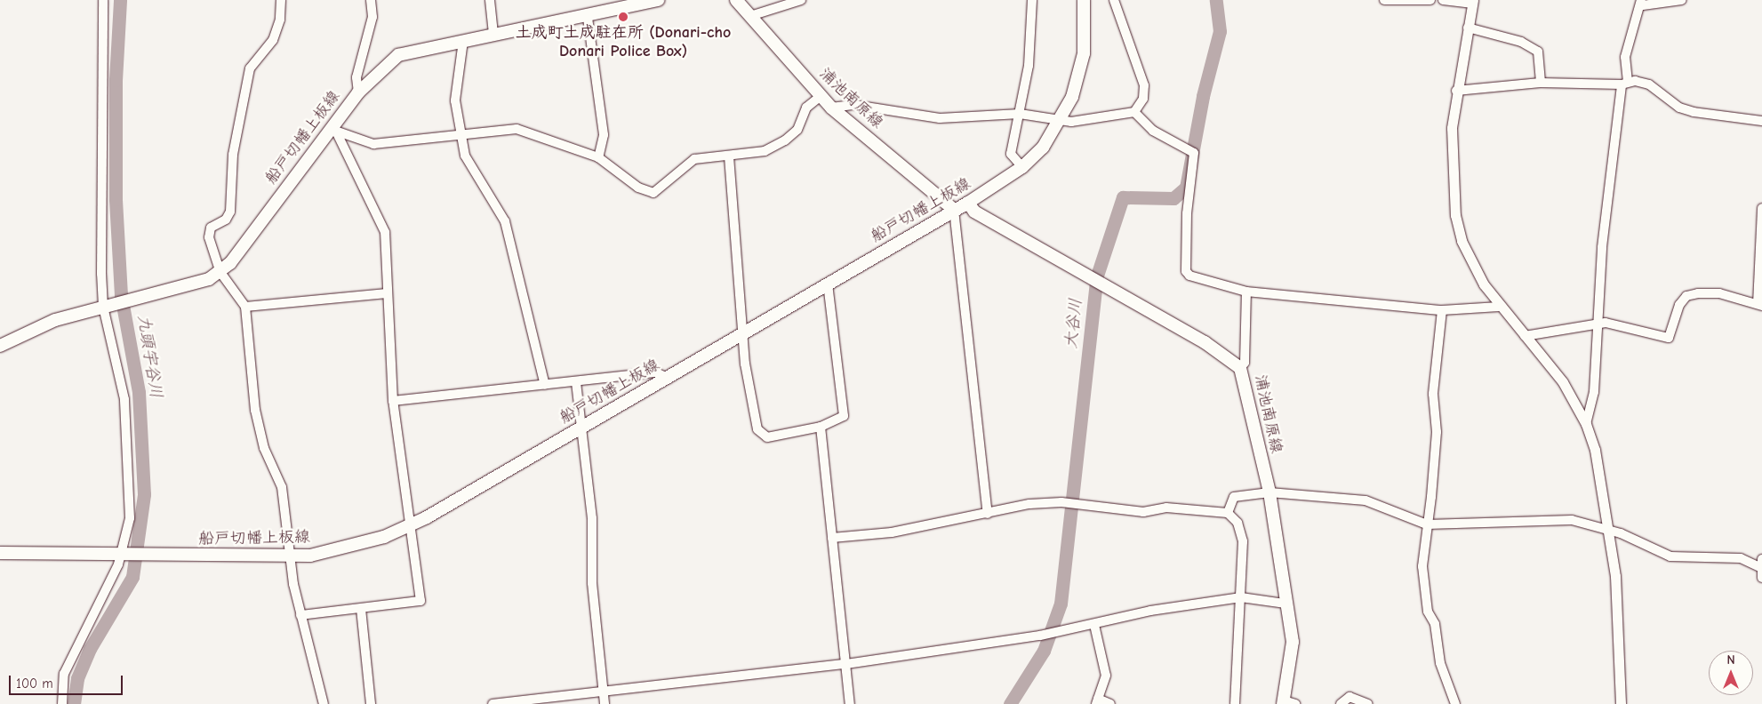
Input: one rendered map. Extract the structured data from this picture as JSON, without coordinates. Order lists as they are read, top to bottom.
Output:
{
  "streets": {
    "main road": ["浦池南原線", "船戸切幡上板線"]
  },
  "crossings": [
    ["浦池南原線", "船戸切幡上板線"]
  ],
  "water": ["大谷川", "九頭宇谷川"],
  "places": ["土成町土成駐在所 (Donari-cho Donari Police Box)"],
  "scale_bar": "100 m",
  "north": "top"
}
